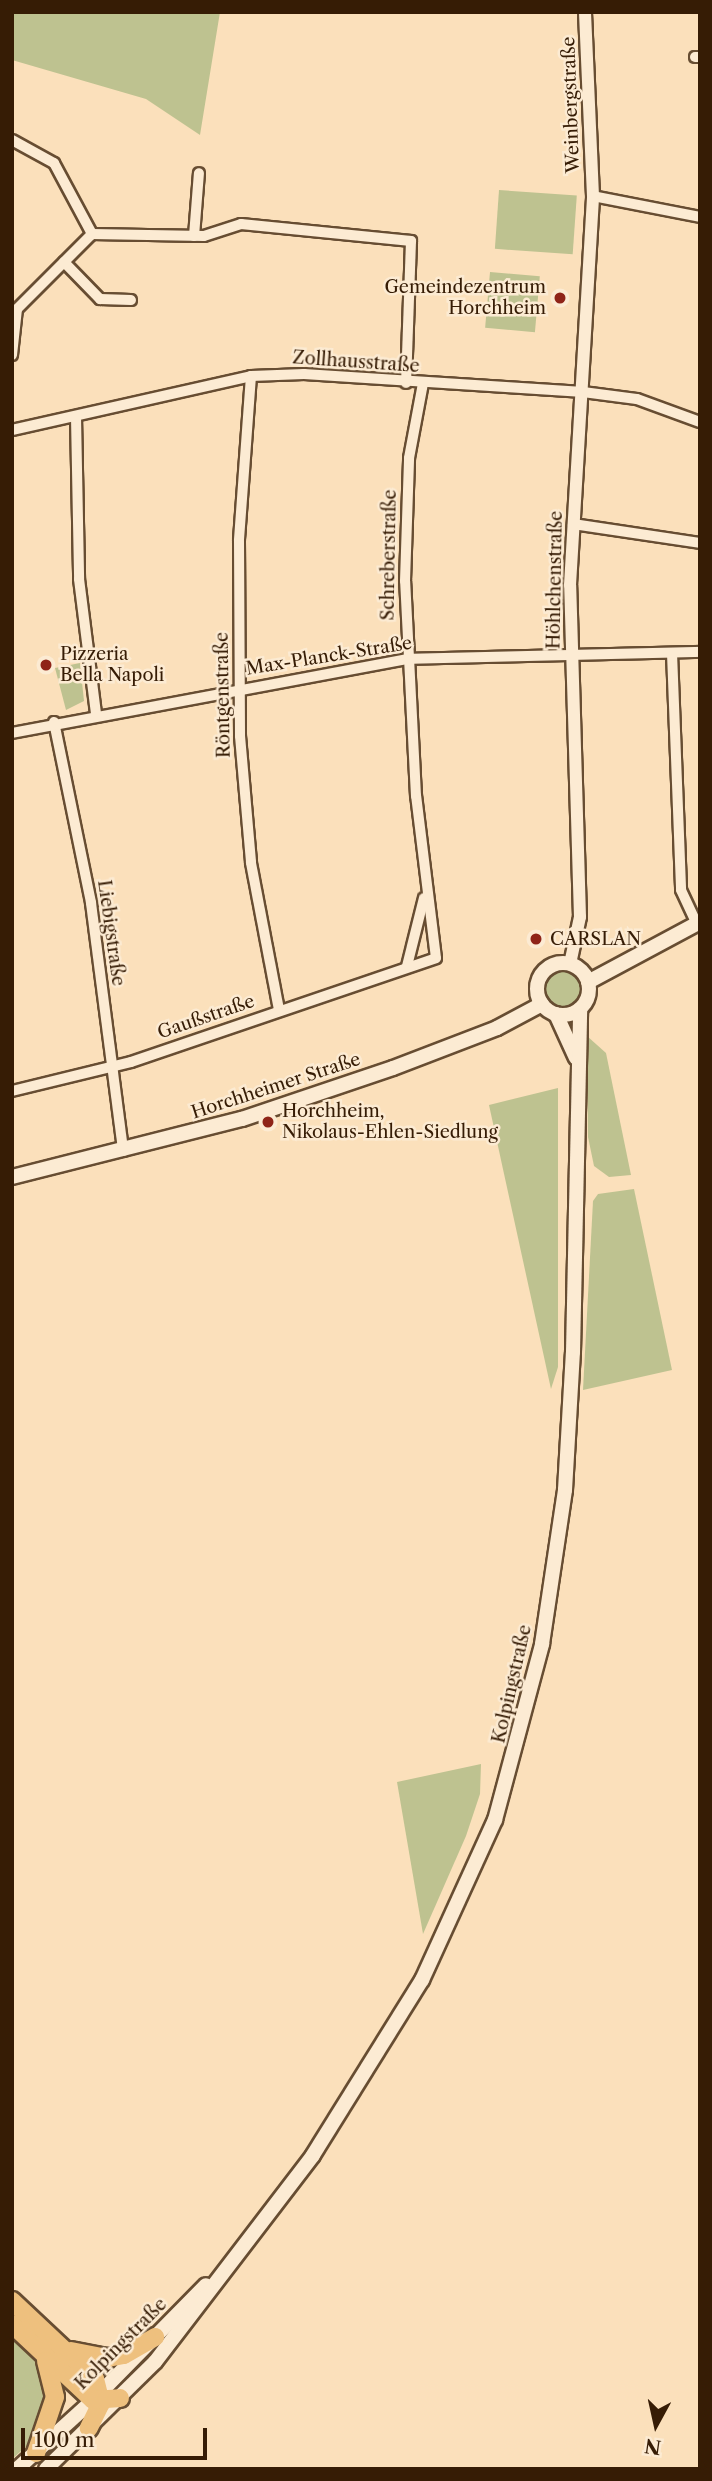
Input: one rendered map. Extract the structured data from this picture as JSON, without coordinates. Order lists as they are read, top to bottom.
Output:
{
  "streets": {
    "main road": ["Horchheimer Straße", "Kolpingstraße"],
    "street": [
      "Weinbergstraße",
      "Zollhausstraße",
      "Schreberstraße",
      "Höhlchenstraße",
      "Max-Planck-Straße",
      "Röntgenstraße",
      "Liebigstraße",
      "Gaußstraße"
    ]
  },
  "crossings": [
    ["Weinbergstraße", "Höhlchenstraße"],
    ["Zollhausstraße", "Schreberstraße"],
    ["Zollhausstraße", "Höhlchenstraße"],
    ["Zollhausstraße", "Röntgenstraße"],
    ["Schreberstraße", "Max-Planck-Straße"],
    ["Schreberstraße", "Gaußstraße"],
    ["Höhlchenstraße", "Max-Planck-Straße"],
    ["Höhlchenstraße", "Horchheimer Straße"],
    ["Höhlchenstraße", "Kolpingstraße"],
    ["Max-Planck-Straße", "Röntgenstraße"],
    ["Max-Planck-Straße", "Liebigstraße"],
    ["Röntgenstraße", "Gaußstraße"],
    ["Liebigstraße", "Gaußstraße"],
    ["Liebigstraße", "Horchheimer Straße"],
    ["Horchheimer Straße", "Kolpingstraße"]
  ],
  "places": [
    "Gemeindezentrum Horchheim",
    "Pizzeria Bella Napoli",
    "CARSLAN",
    "Horchheim, Nikolaus-Ehlen-Siedlung"
  ],
  "scale_bar": "100 m",
  "north": "bottom"
}
